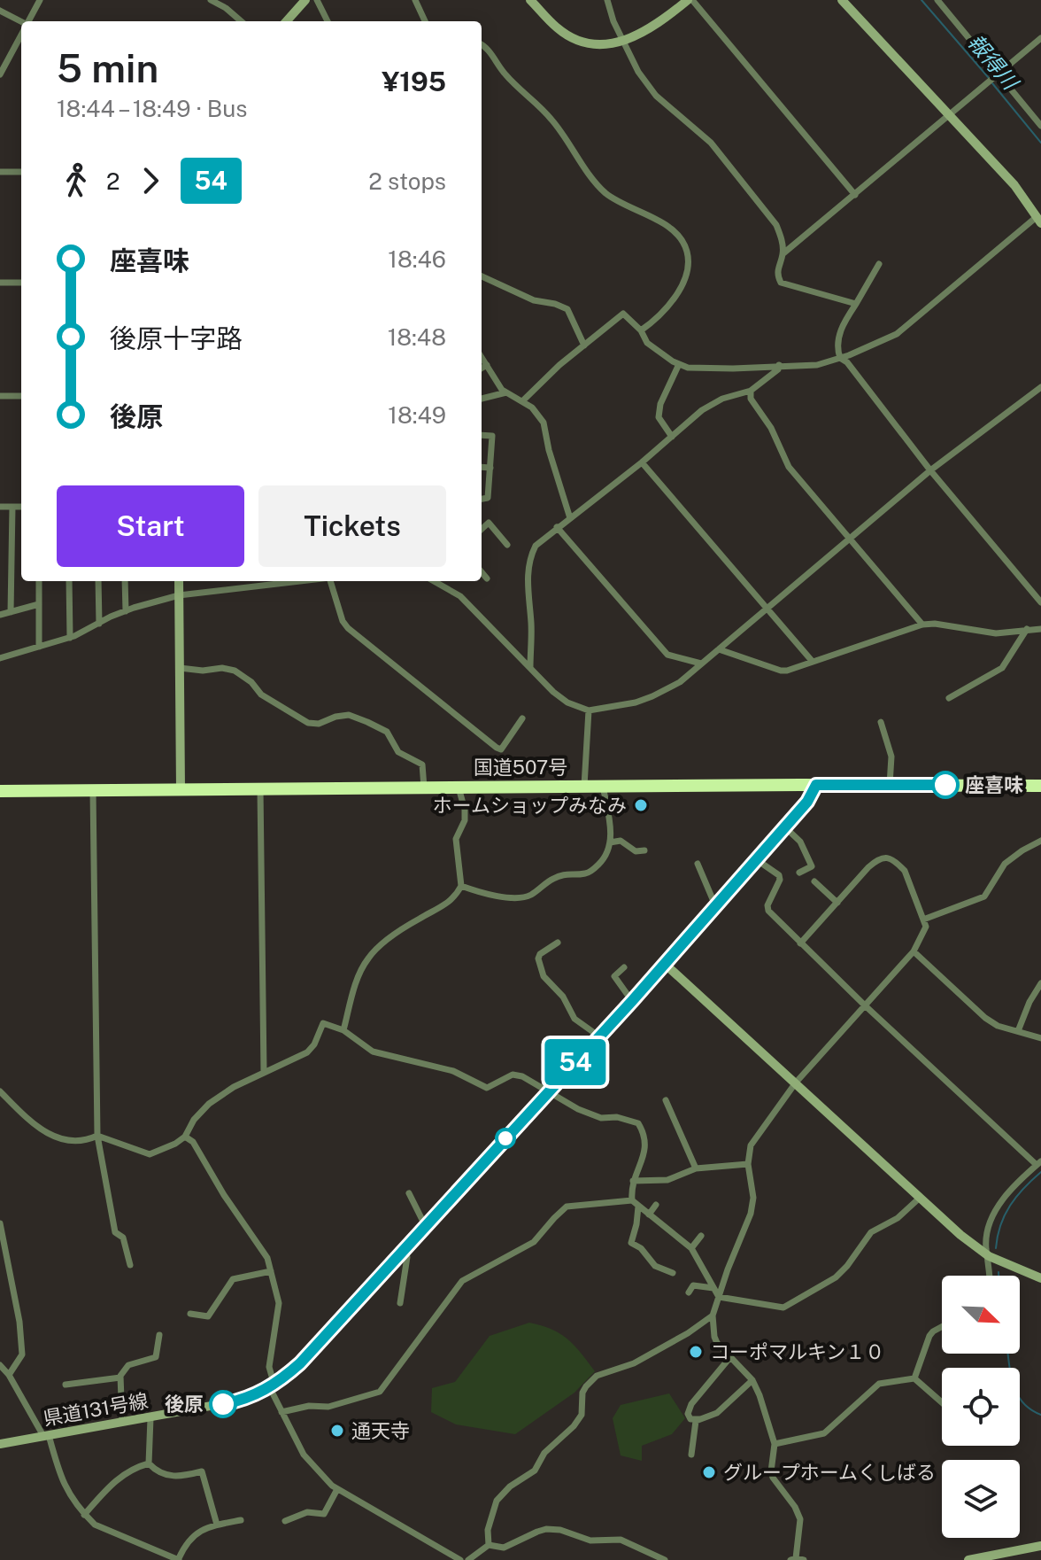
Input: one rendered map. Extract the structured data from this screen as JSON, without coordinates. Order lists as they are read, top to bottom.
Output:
{
  "streets": {
    "highway": ["国道507号"],
    "street": ["県道131号線"]
  },
  "crossings": [
    ["国道507号", "県道131号線"]
  ],
  "water": ["報得川"],
  "places": [
    "座喜味",
    "ホームショップみなみ",
    "コーポマルキン１０",
    "後原",
    "通天寺",
    "グループホームくしばる"
  ],
  "lines": ["bus line 54"],
  "north": "bottom right",
  "page": {
    "on_map": "54",
    "heading": ["5 min", "18:44 – 18:49 · Bus", "¥195"],
    "legs": ["2", "54", "2 stops"],
    "list": [
      {
        "name": "座喜味",
        "value": "18:46"
      },
      {
        "name": "後原十字路",
        "value": "18:48"
      },
      {
        "name": "後原",
        "value": "18:49"
      }
    ],
    "buttons": ["Start", "Tickets"]
  }
}
